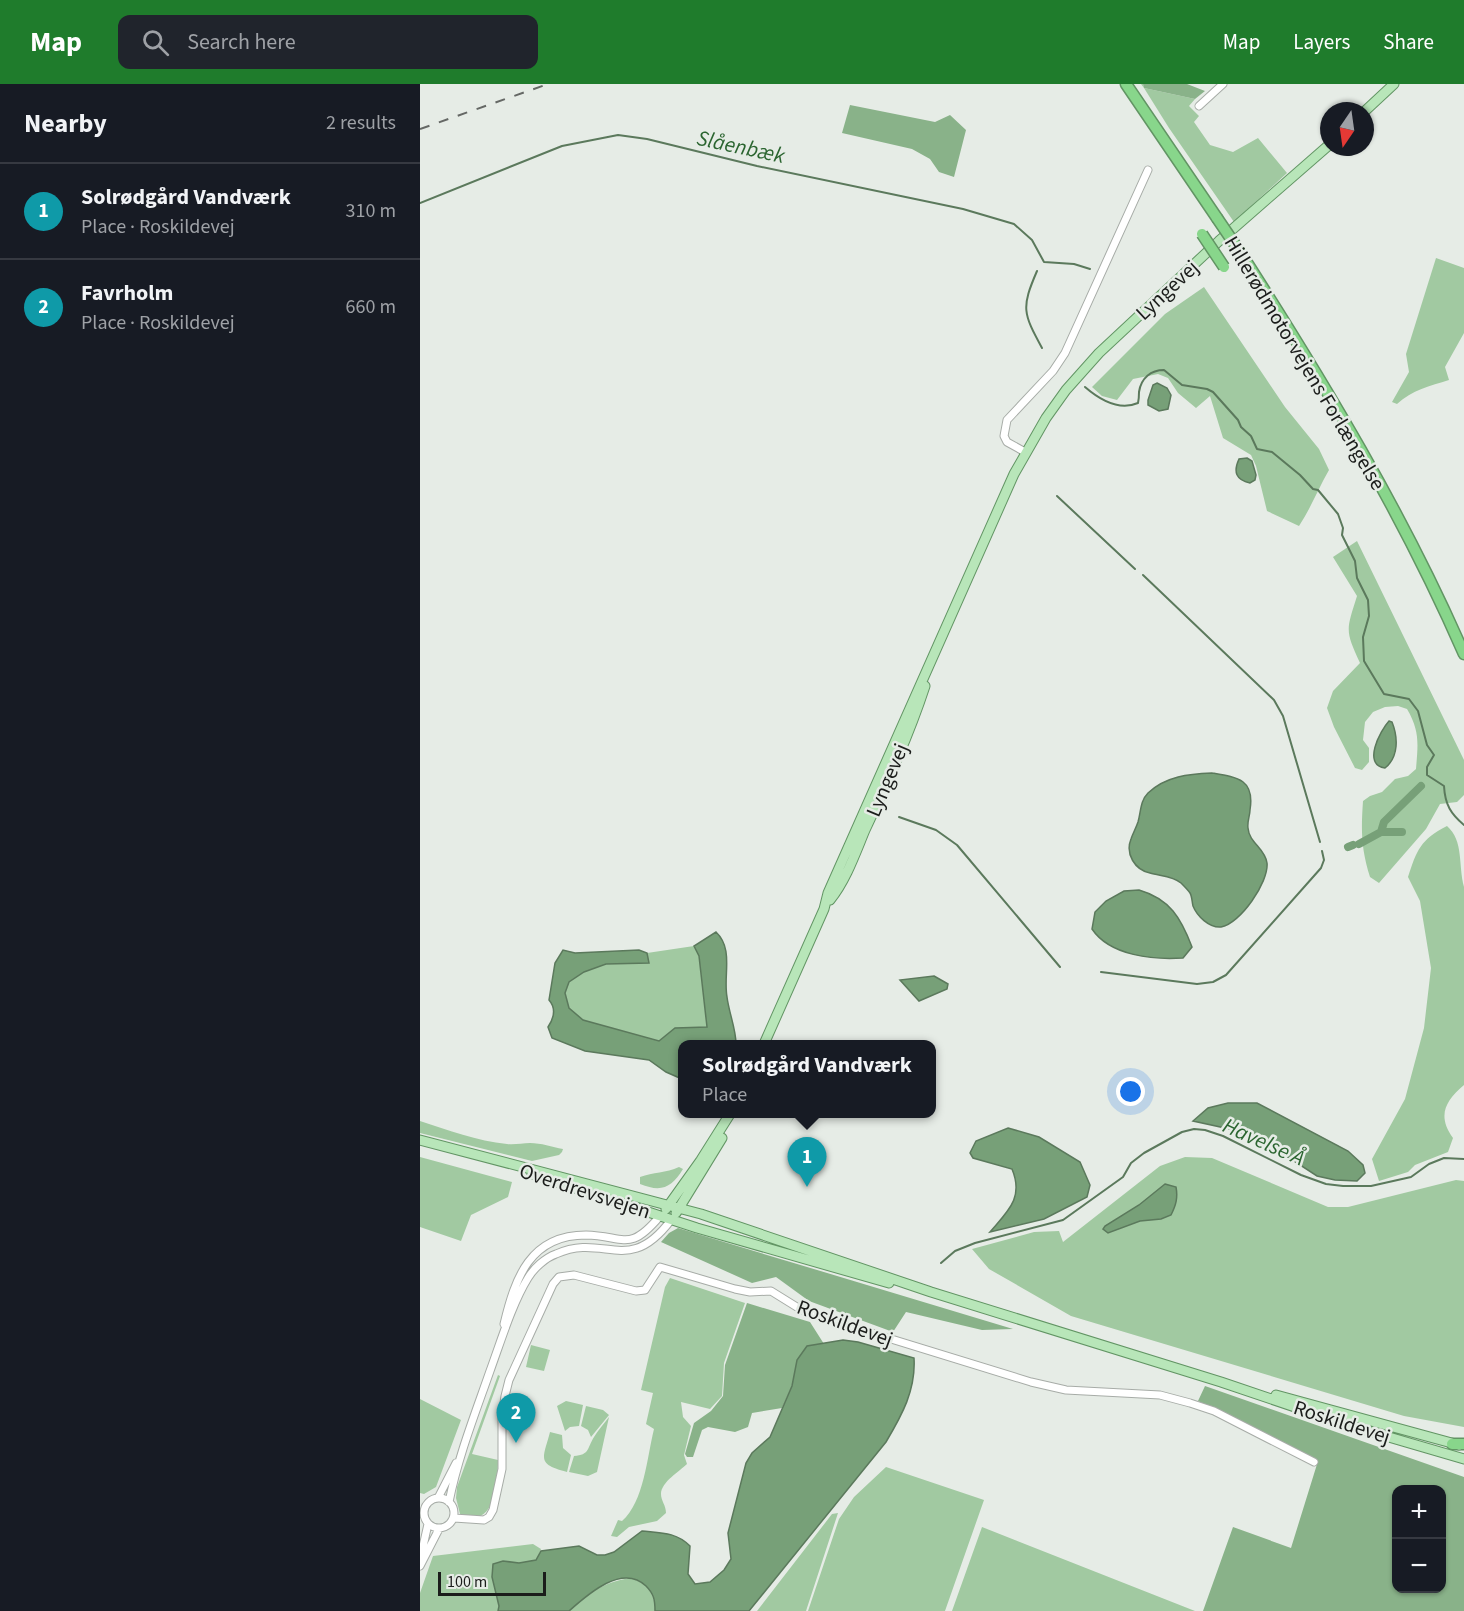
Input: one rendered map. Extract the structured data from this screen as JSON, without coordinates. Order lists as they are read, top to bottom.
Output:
{
  "streets": {
    "highway": ["Hillerødmotorvejens Forlængelse"],
    "main road": ["Lyngevej", "Overdrevsvejen", "Roskildevej"]
  },
  "crossings": [
    ["Overdrevsvejen", "Roskildevej"]
  ],
  "water": ["Slåenbæk", "Havelse Å"],
  "scale_bar": "100 m",
  "north": "bottom",
  "page": {
    "header": "Map",
    "search": "Search here",
    "nav": ["Map", "Layers", "Share"],
    "heading": ["Nearby", "2 results"],
    "list": [
      {
        "mark": "1",
        "name": "Solrødgård Vandværk",
        "note": "Place · Roskildevej",
        "value": "310 m"
      },
      {
        "mark": "2",
        "name": "Favrholm",
        "note": "Place · Roskildevej",
        "value": "660 m"
      }
    ],
    "popup": ["Solrødgård Vandværk", "Place"],
    "pins": ["1", "2"],
    "map_buttons": ["+", "−"],
    "scale": "100 m"
  }
}
